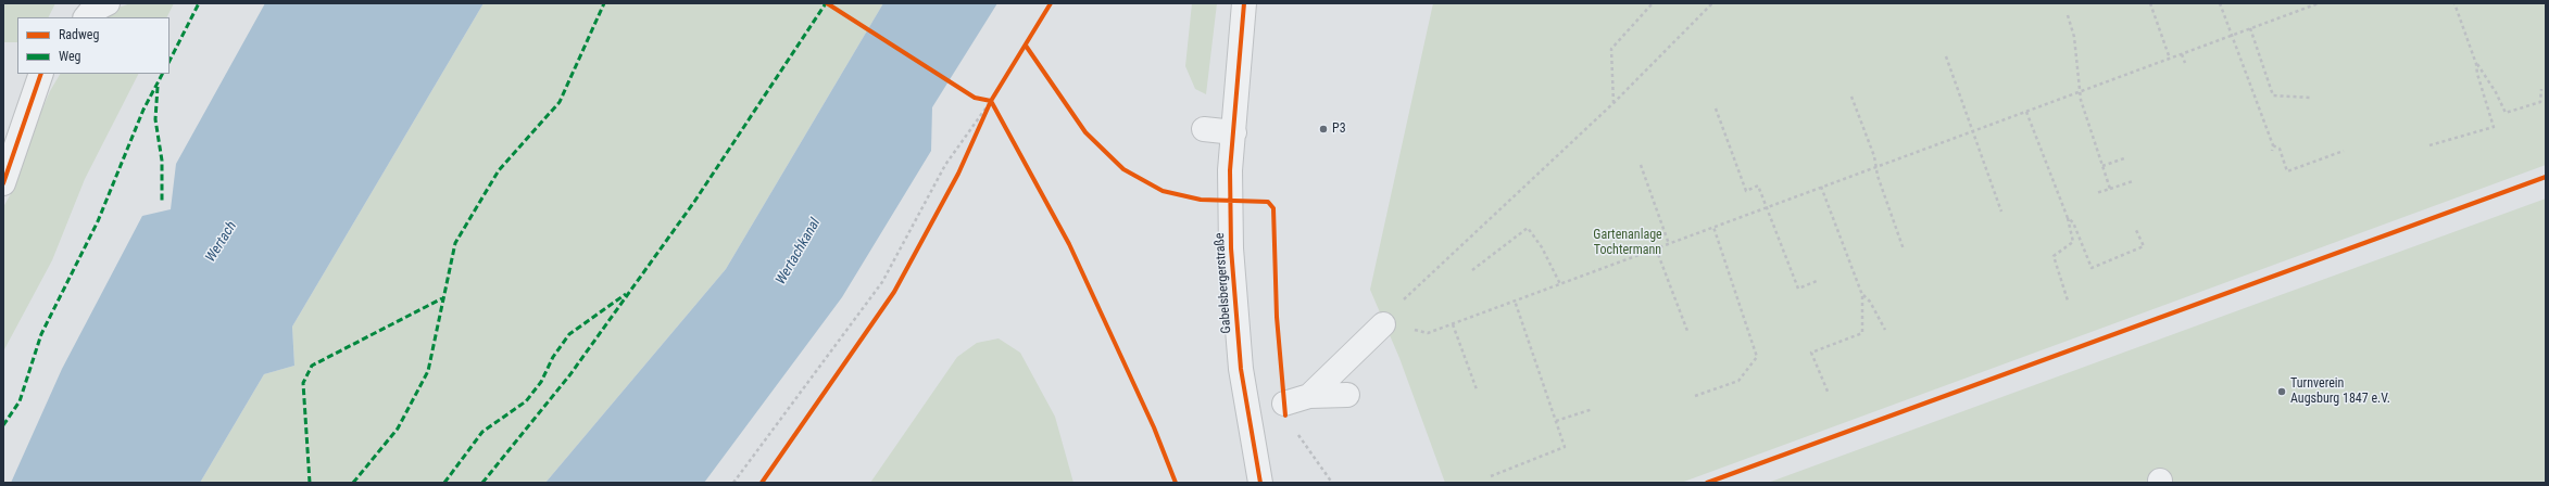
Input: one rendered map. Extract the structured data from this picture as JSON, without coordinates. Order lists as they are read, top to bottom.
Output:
{
  "streets": {
    "street": ["Gabelsbergerstraße"]
  },
  "water": ["Wertach", "Wertachkanal"],
  "parks": ["Gartenanlage Tochtermann"],
  "places": ["P3", "Turnverein Augsburg 1847 e.V."],
  "legend": ["Radweg", "Weg"]
}
